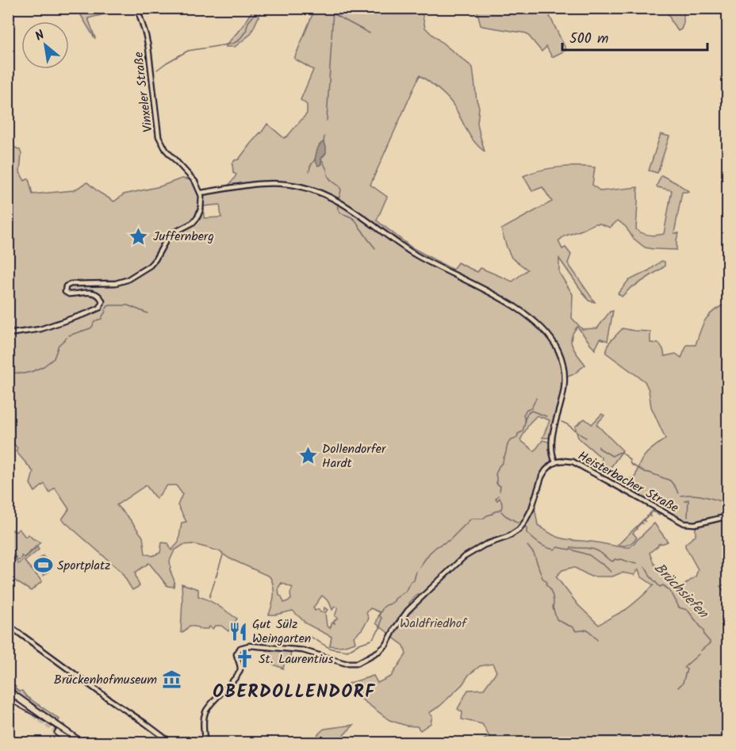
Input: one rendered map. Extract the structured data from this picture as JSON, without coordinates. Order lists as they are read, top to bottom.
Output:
{
  "streets": {
    "main road": ["Vinxeler Straße", "Heisterbacher Straße"]
  },
  "districts": ["OBERDOLLENDORF"],
  "water": ["Brüchsiefen"],
  "parks": ["Waldfriedhof"],
  "places": {
    "place": ["Juffernberg", "Dollendorfer Hardt"],
    "sports": ["Sportplatz"],
    "restaurant": ["Gut Sülz Weingarten"],
    "church": ["St. Laurentius"],
    "museum": ["Brückenhofmuseum"]
  },
  "scale_bar": "500 m",
  "north": "top left"
}
